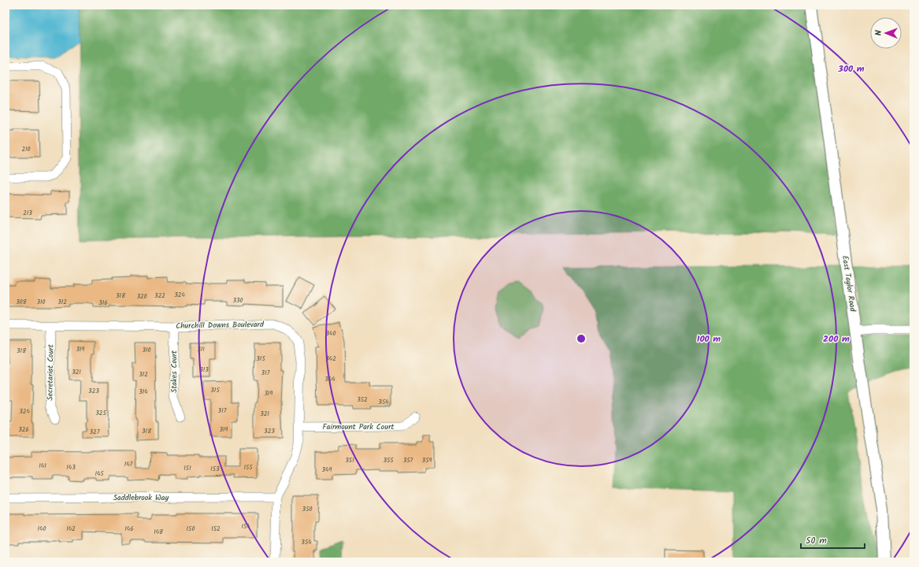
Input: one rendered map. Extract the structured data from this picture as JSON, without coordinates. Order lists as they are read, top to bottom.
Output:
{
  "streets": {
    "main road": ["East Taylor Road"],
    "street": [
      "Churchill Downs Boulevard",
      "Stakes Court",
      "Secretariat Court",
      "Fairmount Park Court",
      "Saddlebrook Way"
    ]
  },
  "crossings": [
    ["Churchill Downs Boulevard", "Stakes Court"],
    ["Churchill Downs Boulevard", "Secretariat Court"],
    ["Churchill Downs Boulevard", "Fairmount Park Court"],
    ["Churchill Downs Boulevard", "Saddlebrook Way"]
  ],
  "house_numbers": [
    "210",
    "213",
    "324",
    "318",
    "322",
    "320",
    "330",
    "308",
    "310",
    "312",
    "316",
    "340",
    "319",
    "311",
    "310",
    "318",
    "315",
    "342",
    "313",
    "321",
    "317",
    "312",
    "344",
    "315",
    "323",
    "314",
    "319",
    "352",
    "354",
    "317",
    "324",
    "325",
    "321",
    "326",
    "319",
    "318",
    "323",
    "327",
    "351",
    "355",
    "357",
    "359",
    "147",
    "141",
    "143",
    "155",
    "151",
    "153",
    "349",
    "145",
    "350",
    "154",
    "140",
    "142",
    "146",
    "150",
    "152",
    "148",
    "354"
  ],
  "scale_bar": "50 m",
  "north": "left",
  "rings": ["300 m", "100 m", "200 m"]
}
